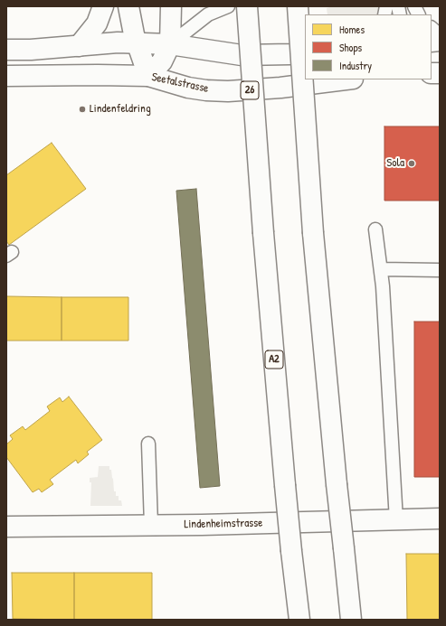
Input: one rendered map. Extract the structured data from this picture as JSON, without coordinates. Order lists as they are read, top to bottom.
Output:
{
  "streets": {
    "main road": [
      "Seetalstrasse",
      "26",
      "A2",
      "Lindenheimstrasse"
    ]
  },
  "places": ["Lindenfeldring", "Sola"],
  "legend": ["Homes", "Shops", "Industry"]
}
